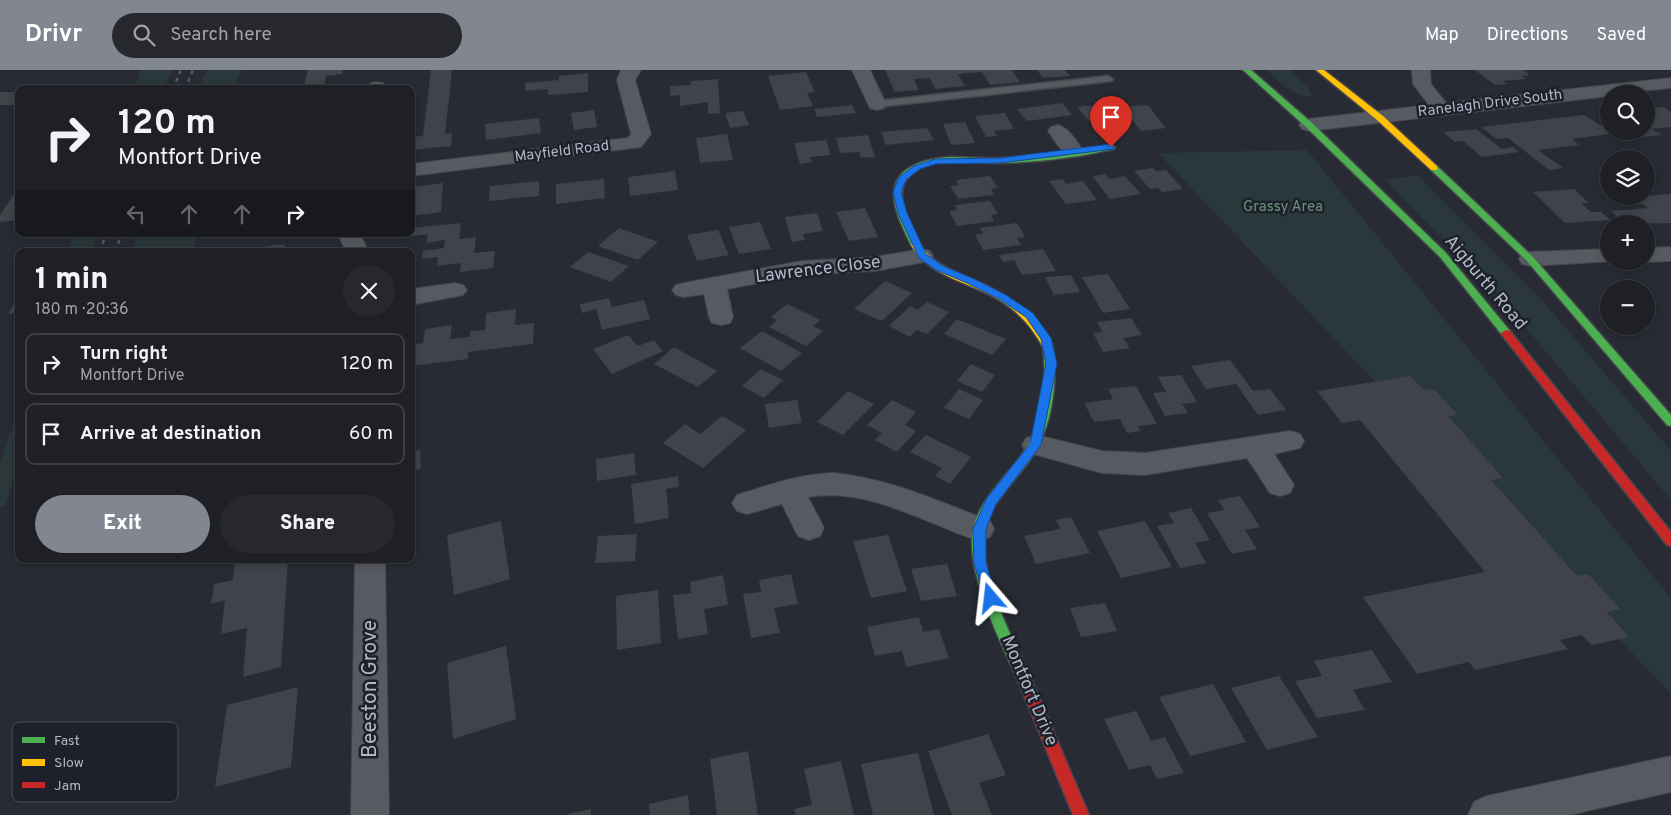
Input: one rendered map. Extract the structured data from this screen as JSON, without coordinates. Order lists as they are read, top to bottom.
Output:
{
  "streets": {
    "main road": ["Aigburth Road", "Montfort Drive"],
    "street": [
      "Ranelagh Drive South",
      "Mayfield Road",
      "Lawrence Close",
      "Beeston Grove"
    ]
  },
  "crossings": [
    ["Ranelagh Drive South", "Aigburth Road"],
    ["Lawrence Close", "Montfort Drive"]
  ],
  "parks": ["Grassy Area"],
  "legend": ["Fast", "Slow", "Jam"],
  "page": {
    "header": "Drivr",
    "search": "Search here",
    "nav": ["Map", "Directions", "Saved"],
    "map_buttons": ["+", "−"],
    "turn": ["120 m", "Montfort Drive"],
    "heading": ["1 min", "180 m · 20:36"],
    "list": [
      {
        "name": "Turn right",
        "note": "Montfort Drive",
        "value": "120 m"
      },
      {
        "name": "Arrive at destination",
        "value": "60 m"
      }
    ],
    "buttons": ["Exit", "Share"]
  }
}
